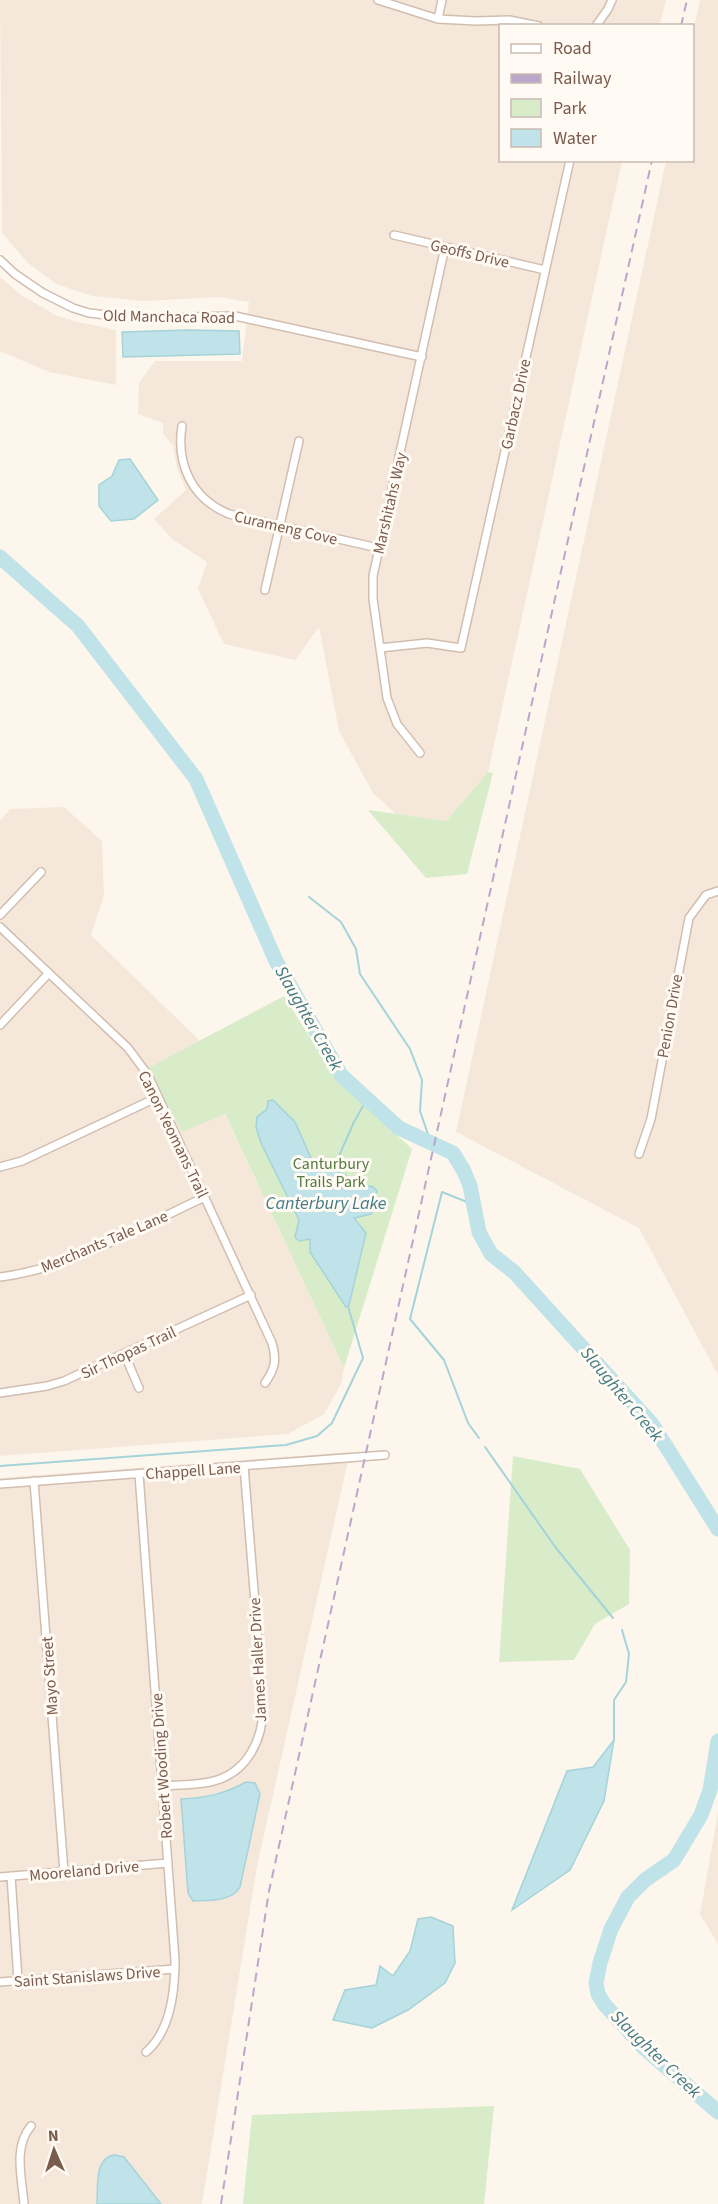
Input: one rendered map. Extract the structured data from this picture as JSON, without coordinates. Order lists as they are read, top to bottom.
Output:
{
  "streets": {
    "street": [
      "Geoffs Drive",
      "Old Manchaca Road",
      "Garbacz Drive",
      "Marshitahs Way",
      "Curameng Cove",
      "Penion Drive",
      "Canon Yeomans Trail",
      "Merchants Tale Lane",
      "Sir Thopas Trail",
      "Chappell Lane",
      "James Haller Drive",
      "Mayo Street",
      "Robert Wooding Drive",
      "Mooreland Drive",
      "Saint Stanislaws Drive"
    ]
  },
  "crossings": [
    ["Geoffs Drive", "Garbacz Drive"],
    ["Geoffs Drive", "Marshitahs Way"],
    ["Old Manchaca Road", "Marshitahs Way"],
    ["Garbacz Drive", "Marshitahs Way"],
    ["Marshitahs Way", "Curameng Cove"],
    ["Canon Yeomans Trail", "Merchants Tale Lane"],
    ["Canon Yeomans Trail", "Sir Thopas Trail"],
    ["Chappell Lane", "James Haller Drive"],
    ["Chappell Lane", "Mayo Street"],
    ["Chappell Lane", "Robert Wooding Drive"],
    ["James Haller Drive", "Robert Wooding Drive"],
    ["Mayo Street", "Mooreland Drive"],
    ["Robert Wooding Drive", "Mooreland Drive"],
    ["Robert Wooding Drive", "Saint Stanislaws Drive"]
  ],
  "water": ["Slaughter Creek", "Canterbury Lake"],
  "parks": ["Canturbury Trails Park"],
  "legend": [
    "Road",
    "Railway",
    "Park",
    "Water"
  ],
  "north": "top"
}
